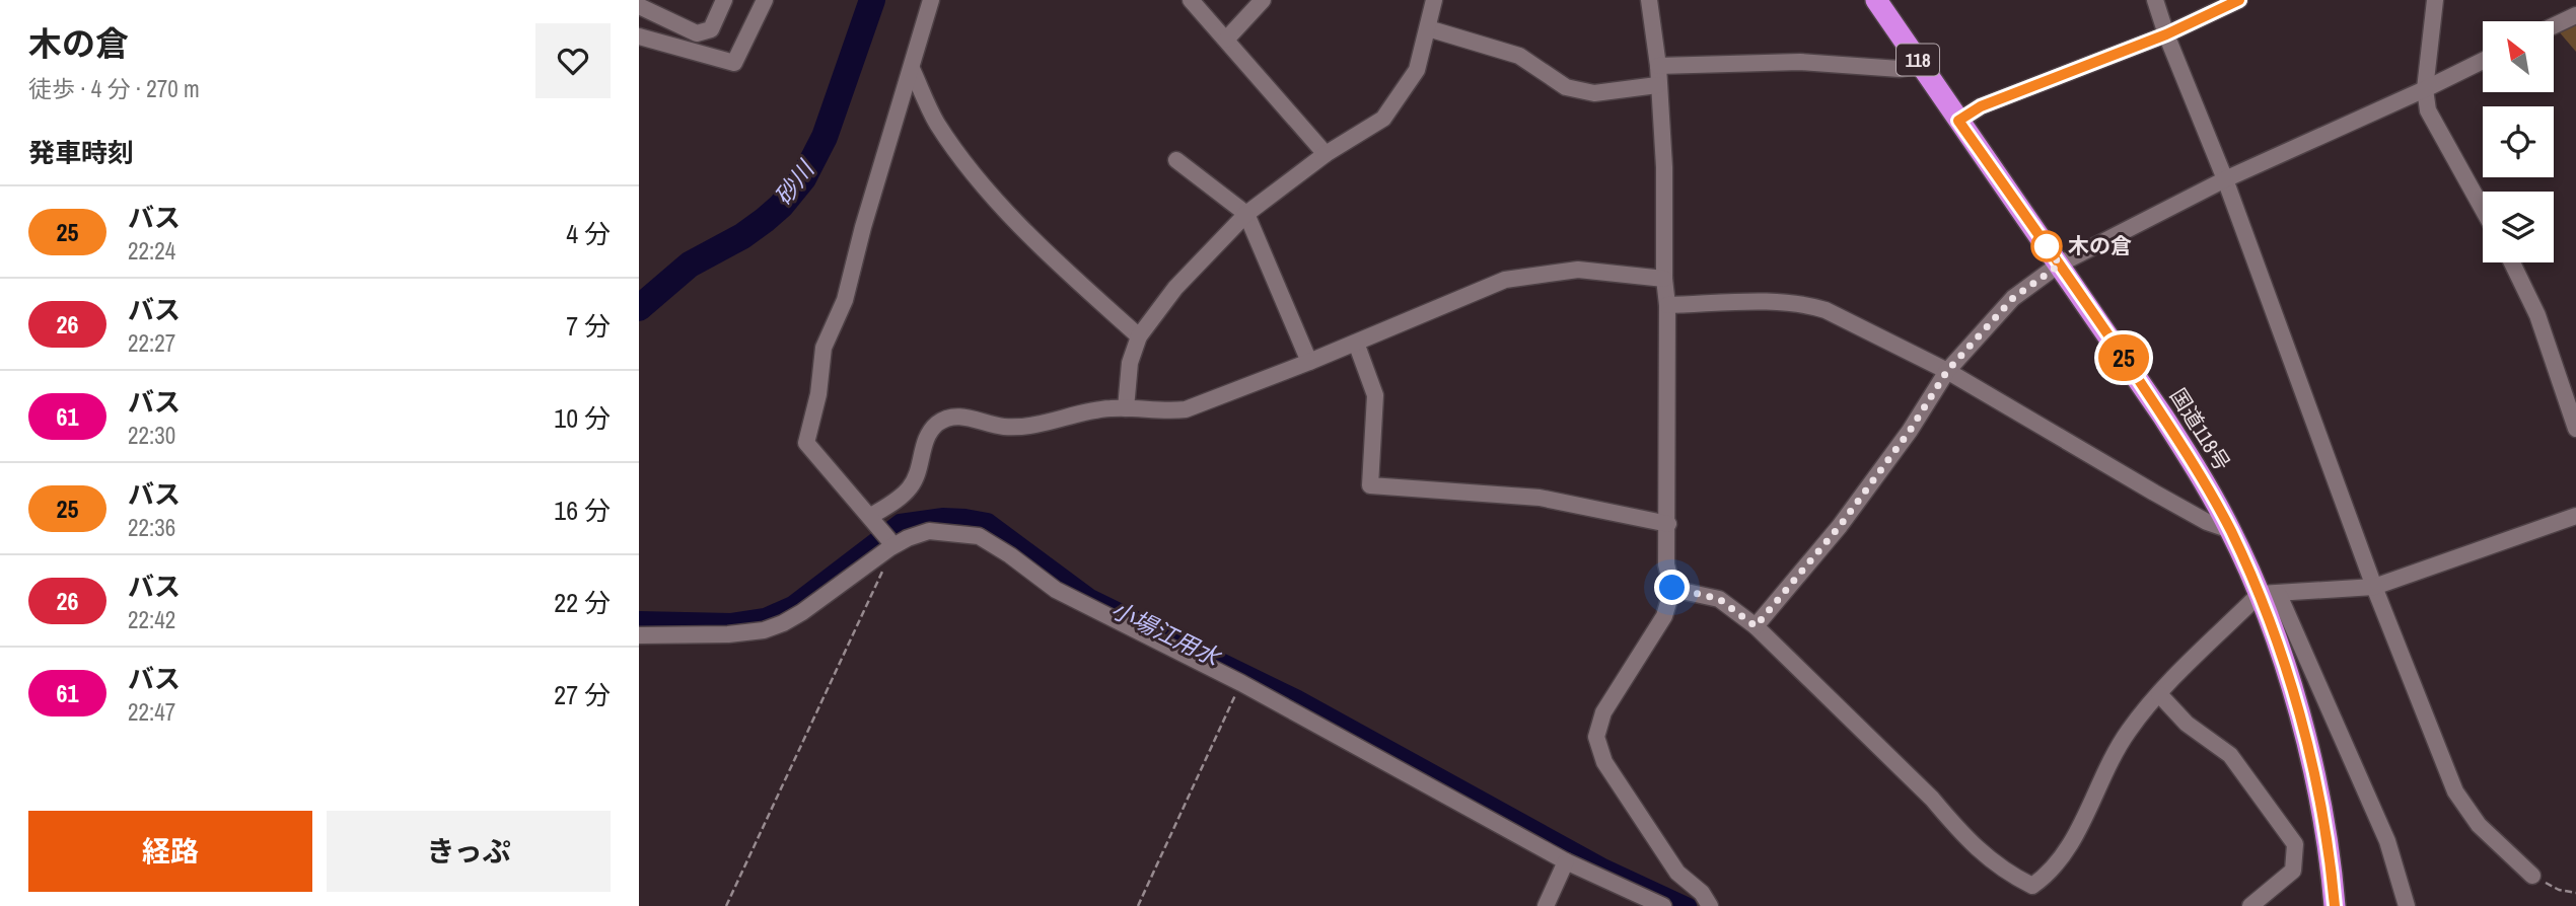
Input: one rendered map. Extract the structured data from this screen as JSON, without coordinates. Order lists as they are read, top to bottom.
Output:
{
  "streets": {
    "highway": ["118", "国道118号"]
  },
  "water": ["砂川", "小場江用水"],
  "places": ["木の倉"],
  "lines": ["bus line 25"],
  "north": "top left",
  "page": {
    "heading": [
      ["木の倉", "徒歩 · 4 分 · 270 m"],
      "発車時刻"
    ],
    "on_map": "25",
    "list": [
      {
        "mark": "25",
        "name": "バス",
        "note": "22:24",
        "value": "4 分"
      },
      {
        "mark": "26",
        "name": "バス",
        "note": "22:27",
        "value": "7 分"
      },
      {
        "mark": "61",
        "name": "バス",
        "note": "22:30",
        "value": "10 分"
      },
      {
        "mark": "25",
        "name": "バス",
        "note": "22:36",
        "value": "16 分"
      },
      {
        "mark": "26",
        "name": "バス",
        "note": "22:42",
        "value": "22 分"
      },
      {
        "mark": "61",
        "name": "バス",
        "note": "22:47",
        "value": "27 分"
      }
    ],
    "buttons": ["経路", "きっぷ"]
  }
}
